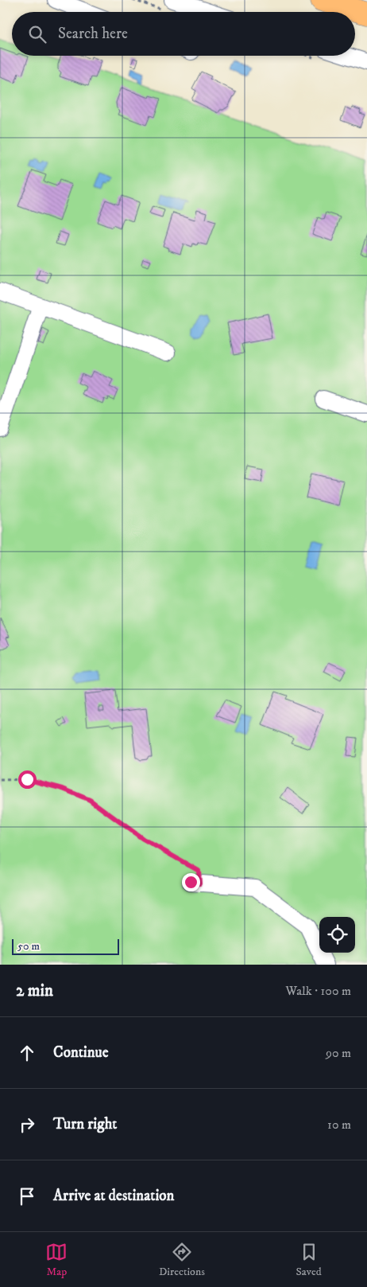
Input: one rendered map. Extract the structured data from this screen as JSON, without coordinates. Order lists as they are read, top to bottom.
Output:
{
  "scale_bar": "50 m",
  "page": {
    "search": "Search here",
    "scale": "50 m",
    "heading": ["2 min", "Walk · 100 m"],
    "list": [
      ["Continue", "90 m"],
      ["Turn right", "10 m"],
      "Arrive at destination"
    ],
    "nav": ["Map", "Directions", "Saved"]
  }
}
